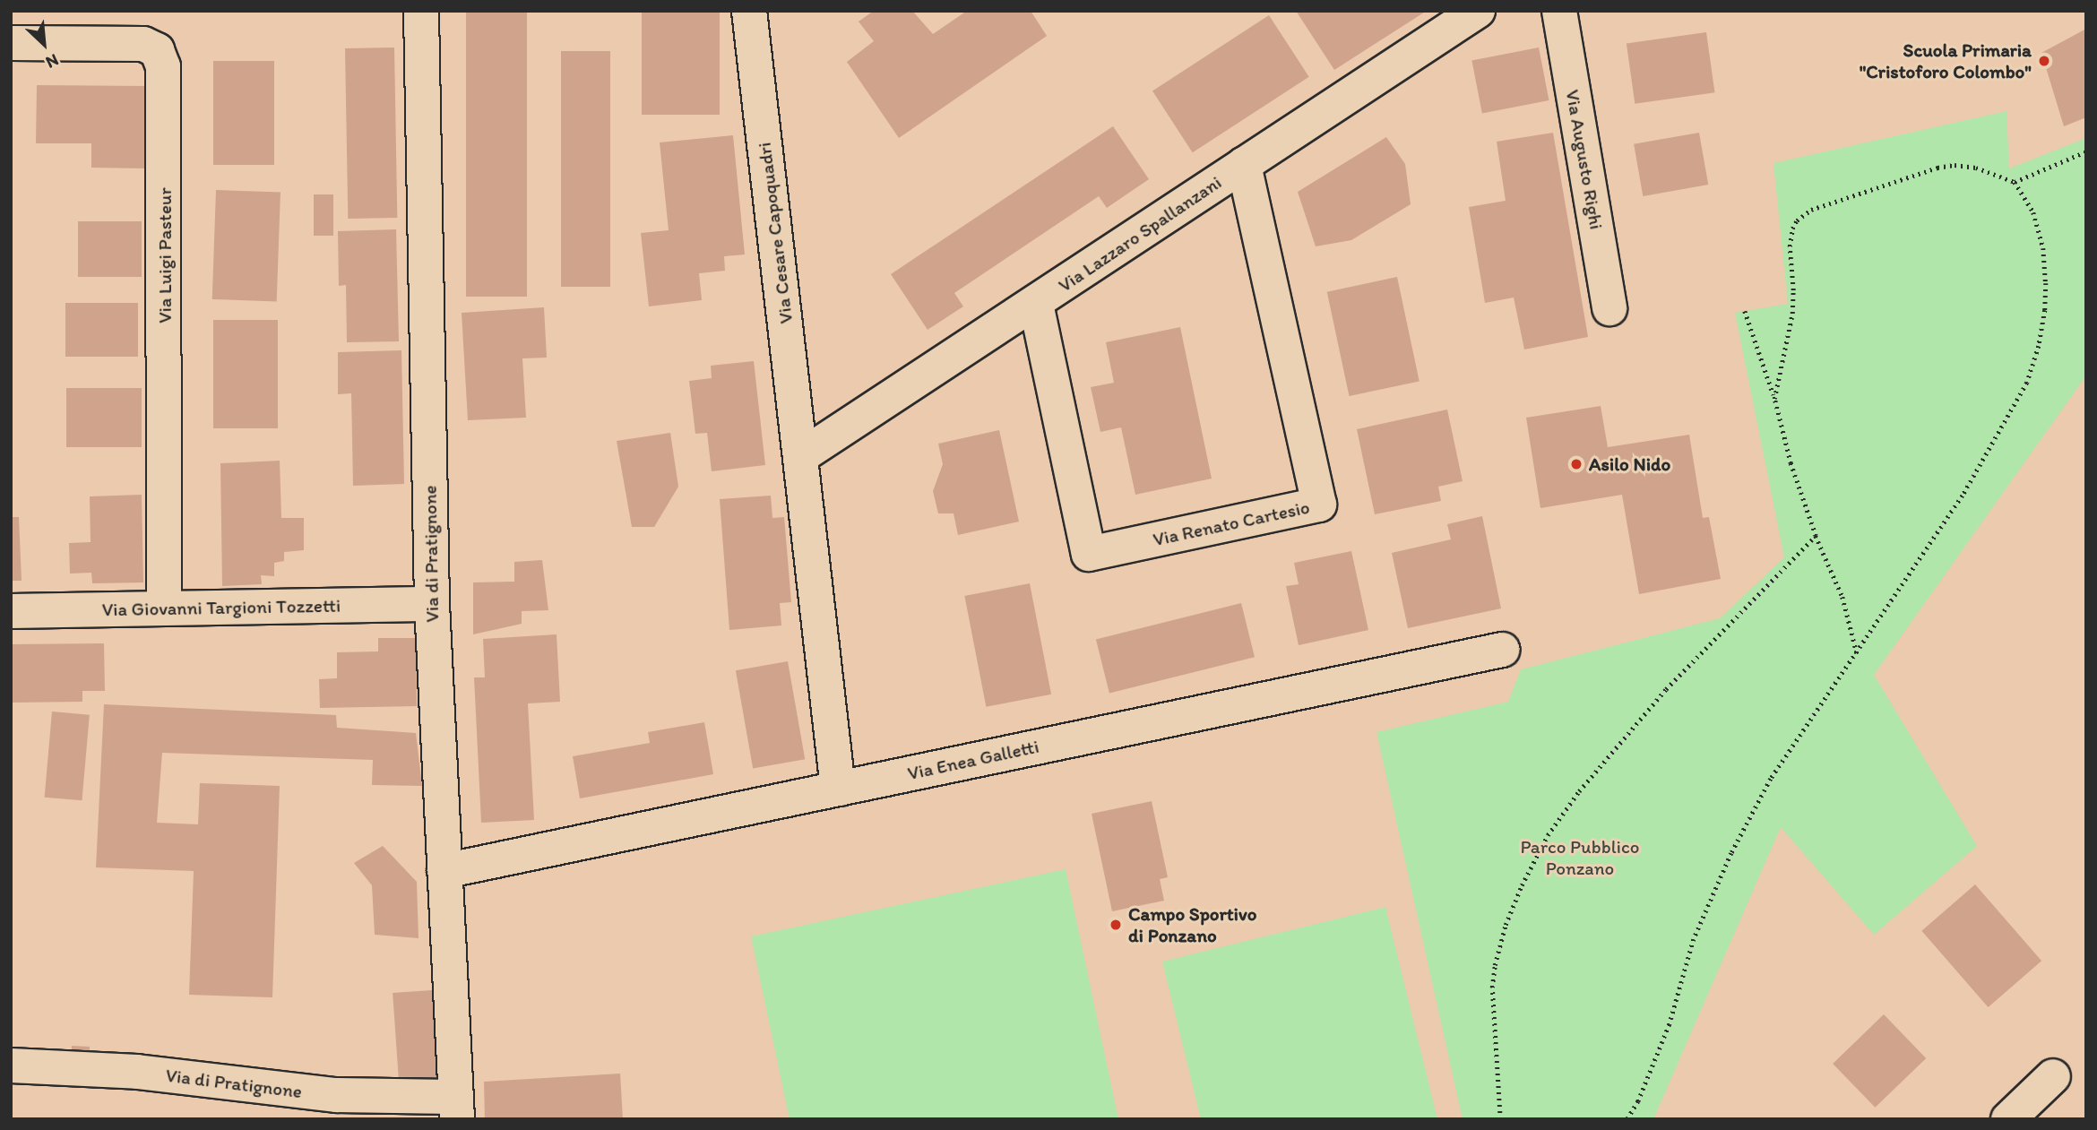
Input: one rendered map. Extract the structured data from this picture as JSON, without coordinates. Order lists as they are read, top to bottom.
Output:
{
  "streets": {
    "street": [
      "Via Augusto Righi",
      "Via Cesare Capoquadri",
      "Via Lazzaro Spallanzani",
      "Via Luigi Pasteur",
      "Via Renato Cartesio",
      "Via di Pratignone",
      "Via Giovanni Targioni Tozzetti",
      "Via Enea Galletti"
    ]
  },
  "crossings": [
    ["Via Cesare Capoquadri", "Via Lazzaro Spallanzani"],
    ["Via Cesare Capoquadri", "Via Enea Galletti"],
    ["Via Lazzaro Spallanzani", "Via Renato Cartesio"],
    ["Via Luigi Pasteur", "Via Giovanni Targioni Tozzetti"],
    ["Via di Pratignone", "Via Giovanni Targioni Tozzetti"],
    ["Via di Pratignone", "Via Enea Galletti"]
  ],
  "parks": ["Parco Pubblico Ponzano"],
  "places": ["Scuola Primaria \"Cristoforo Colombo\"", "Asilo Nido", "Campo Sportivo di Ponzano"],
  "north": "bottom right"
}
